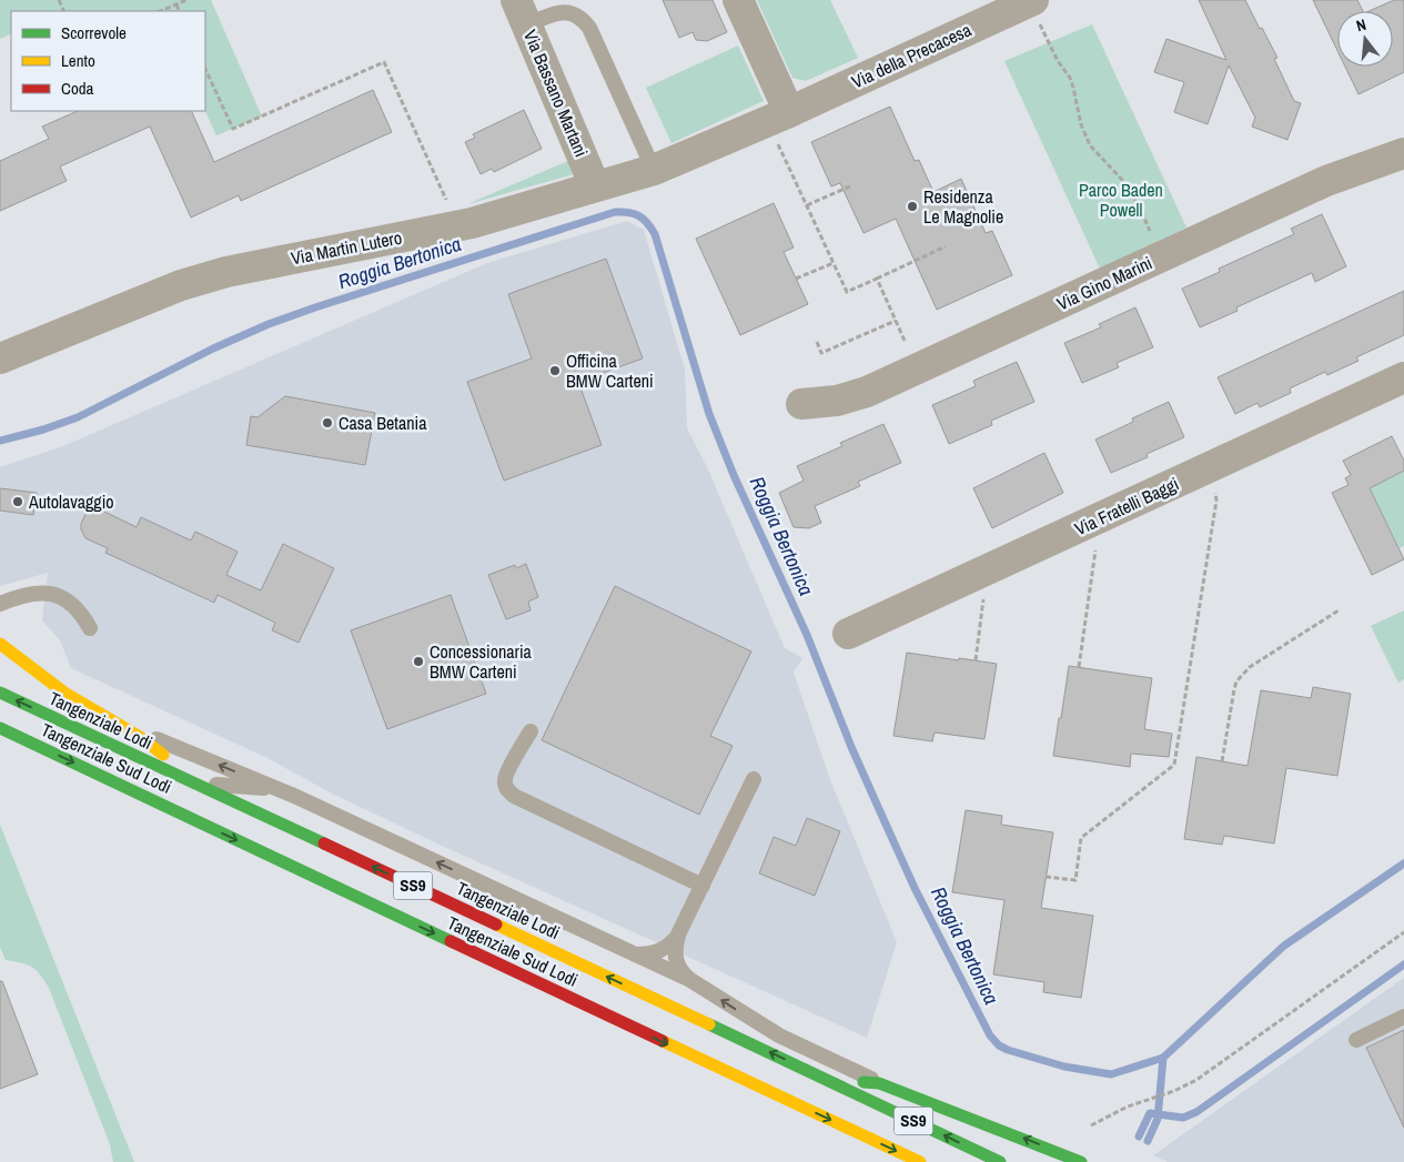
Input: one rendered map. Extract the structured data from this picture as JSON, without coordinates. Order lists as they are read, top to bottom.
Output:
{
  "streets": {
    "highway": ["Tangenziale Lodi", "Tangenziale Sud Lodi", "SS9"],
    "street": [
      "Via della Precacesa",
      "Via Bassano Martani",
      "Via Martin Lutero",
      "Via Gino Marini",
      "Via Fratelli Baggi"
    ]
  },
  "crossings": [
    ["Via della Precacesa", "Via Martin Lutero"],
    ["Via Bassano Martani", "Via Martin Lutero"]
  ],
  "water": ["Roggia Bertonica"],
  "parks": ["Parco Baden Powell"],
  "places": [
    "Residenza Le Magnolie",
    "Officina BMW Carteni",
    "Casa Betania",
    "Autolavaggio",
    "Concessionaria BMW Carteni"
  ],
  "legend": ["Scorrevole", "Lento", "Coda"],
  "north": "top"
}
